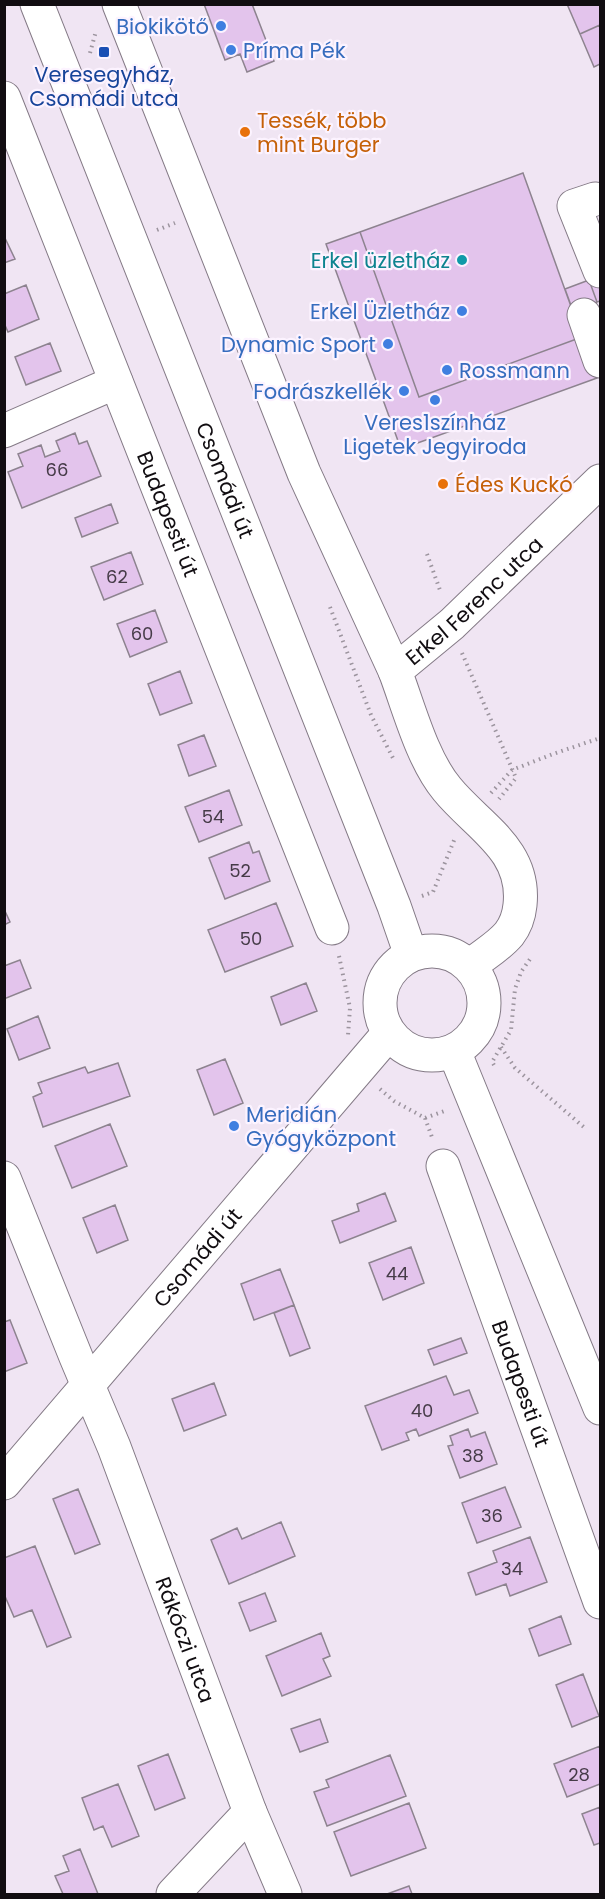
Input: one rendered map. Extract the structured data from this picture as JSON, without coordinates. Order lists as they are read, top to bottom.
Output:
{
  "streets": {
    "street": [
      "Csomádi út",
      "Budapesti út",
      "Erkel Ferenc utca",
      "Rákóczi utca"
    ]
  },
  "crossings": [
    ["Csomádi út", "Erkel Ferenc utca"],
    ["Csomádi út", "Rákóczi utca"]
  ],
  "places": {
    "other": [
      "Biokikötő",
      "Príma Pék",
      "Tessék, több mint Burger",
      "Erkel üzletház",
      "Erkel Üzletház",
      "Dynamic Sport",
      "Rossmann",
      "Fodrászkellék",
      "Veres1színház Ligetek Jegyiroda",
      "Édes Kuckó",
      "Meridián Gyógyközpont"
    ],
    "transit": ["Veresegyház, Csomádi utca"]
  },
  "house_numbers": [
    "66",
    "62",
    "60",
    "54",
    "52",
    "50",
    "44",
    "40",
    "38",
    "36",
    "34",
    "28"
  ]
}
